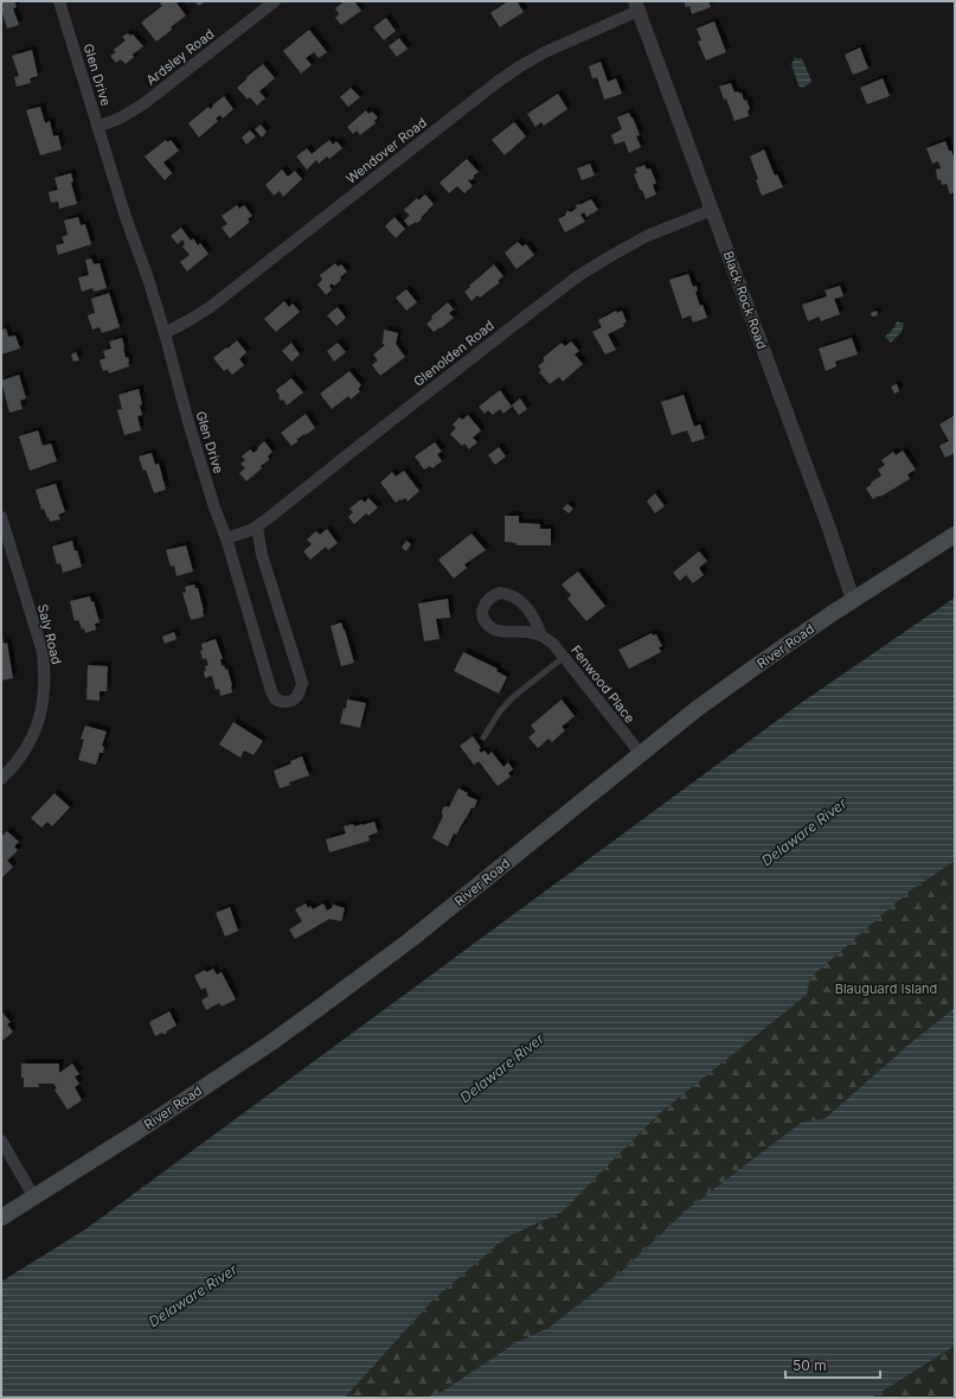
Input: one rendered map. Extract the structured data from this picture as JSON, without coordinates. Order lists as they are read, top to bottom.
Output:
{
  "streets": {
    "main road": ["River Road"],
    "street": [
      "Ardsley Road",
      "Glen Drive",
      "Wendover Road",
      "Black Rock Road",
      "Glenolden Road",
      "Saly Road",
      "Fenwood Place"
    ]
  },
  "crossings": [
    ["Ardsley Road", "Glen Drive"],
    ["Glen Drive", "Wendover Road"],
    ["Glen Drive", "Glenolden Road"],
    ["Wendover Road", "Black Rock Road"],
    ["Black Rock Road", "Glenolden Road"],
    ["Black Rock Road", "River Road"],
    ["River Road", "Fenwood Place"]
  ],
  "water": ["Delaware River"],
  "parks": ["Blauguard Island"],
  "scale_bar": "50 m"
}
